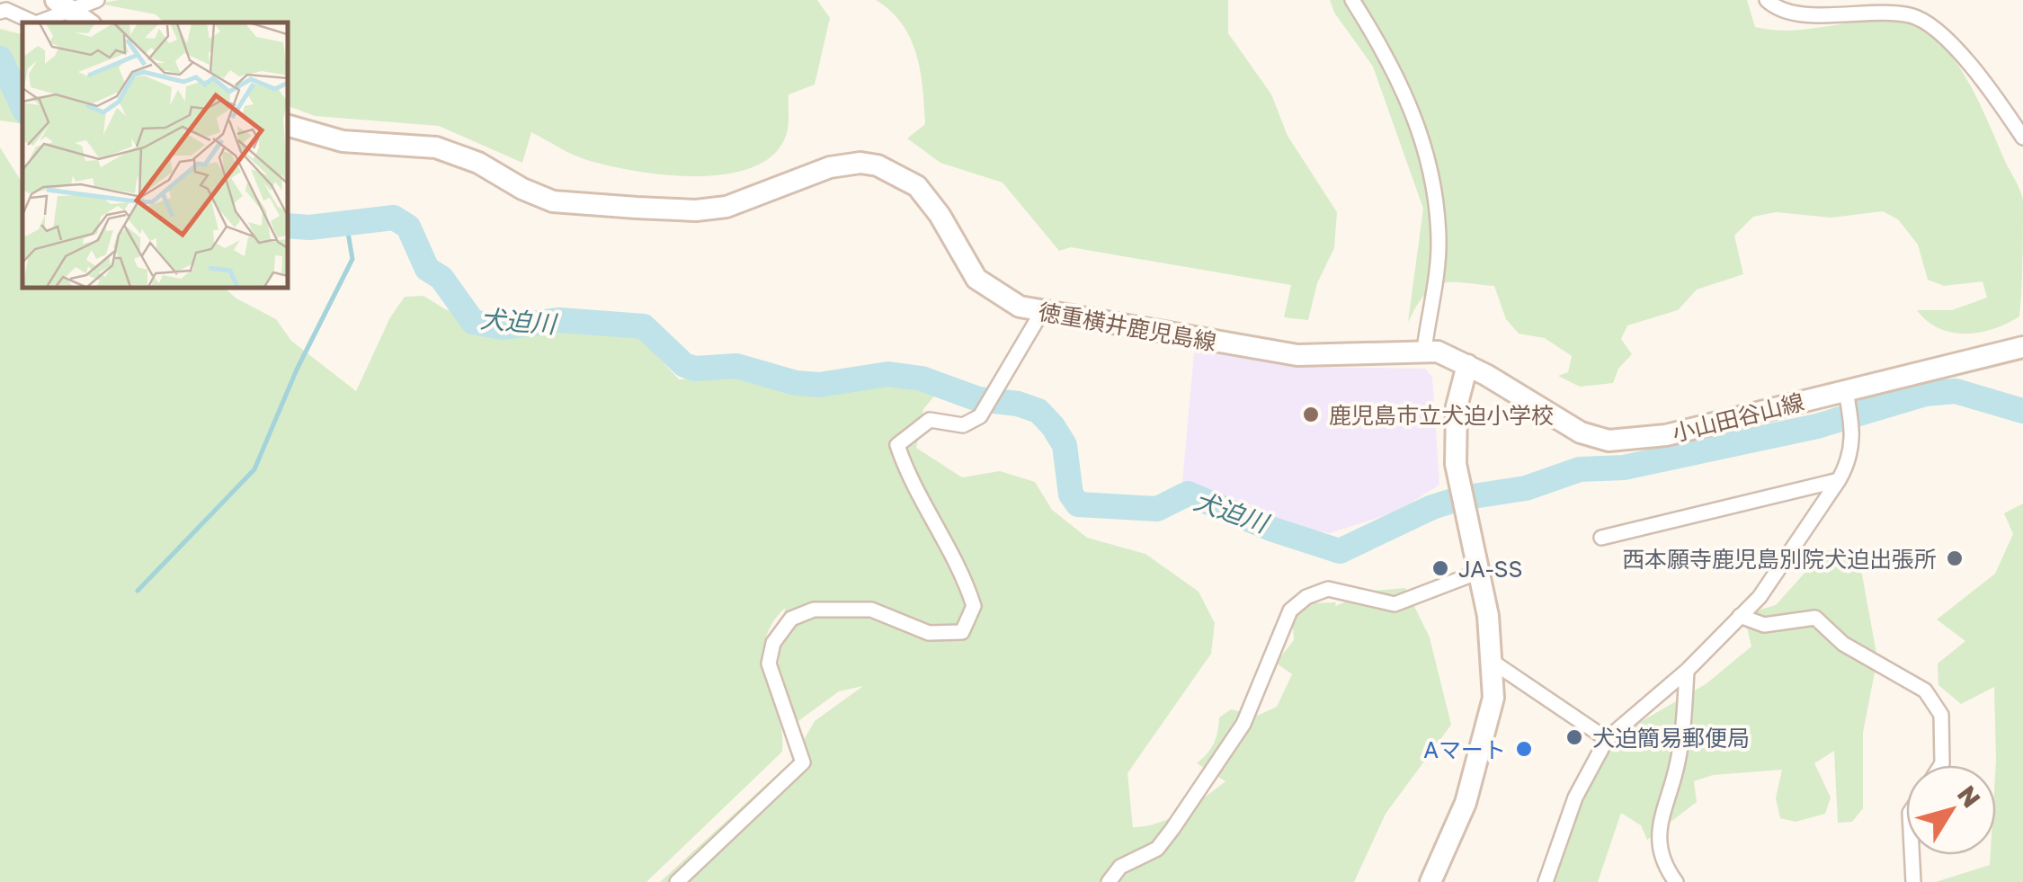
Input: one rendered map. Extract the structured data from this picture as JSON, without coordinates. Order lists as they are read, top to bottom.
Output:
{
  "streets": {
    "main road": ["徳重横井鹿児島線", "小山田谷山線"]
  },
  "crossings": [
    ["徳重横井鹿児島線", "小山田谷山線"]
  ],
  "water": ["犬迫川"],
  "places": [
    "鹿児島市立犬迫小学校",
    "西本願寺鹿児島別院犬迫出張所",
    "JA-SS",
    "犬迫簡易郵便局",
    "Aマート"
  ],
  "north": "top right"
}
